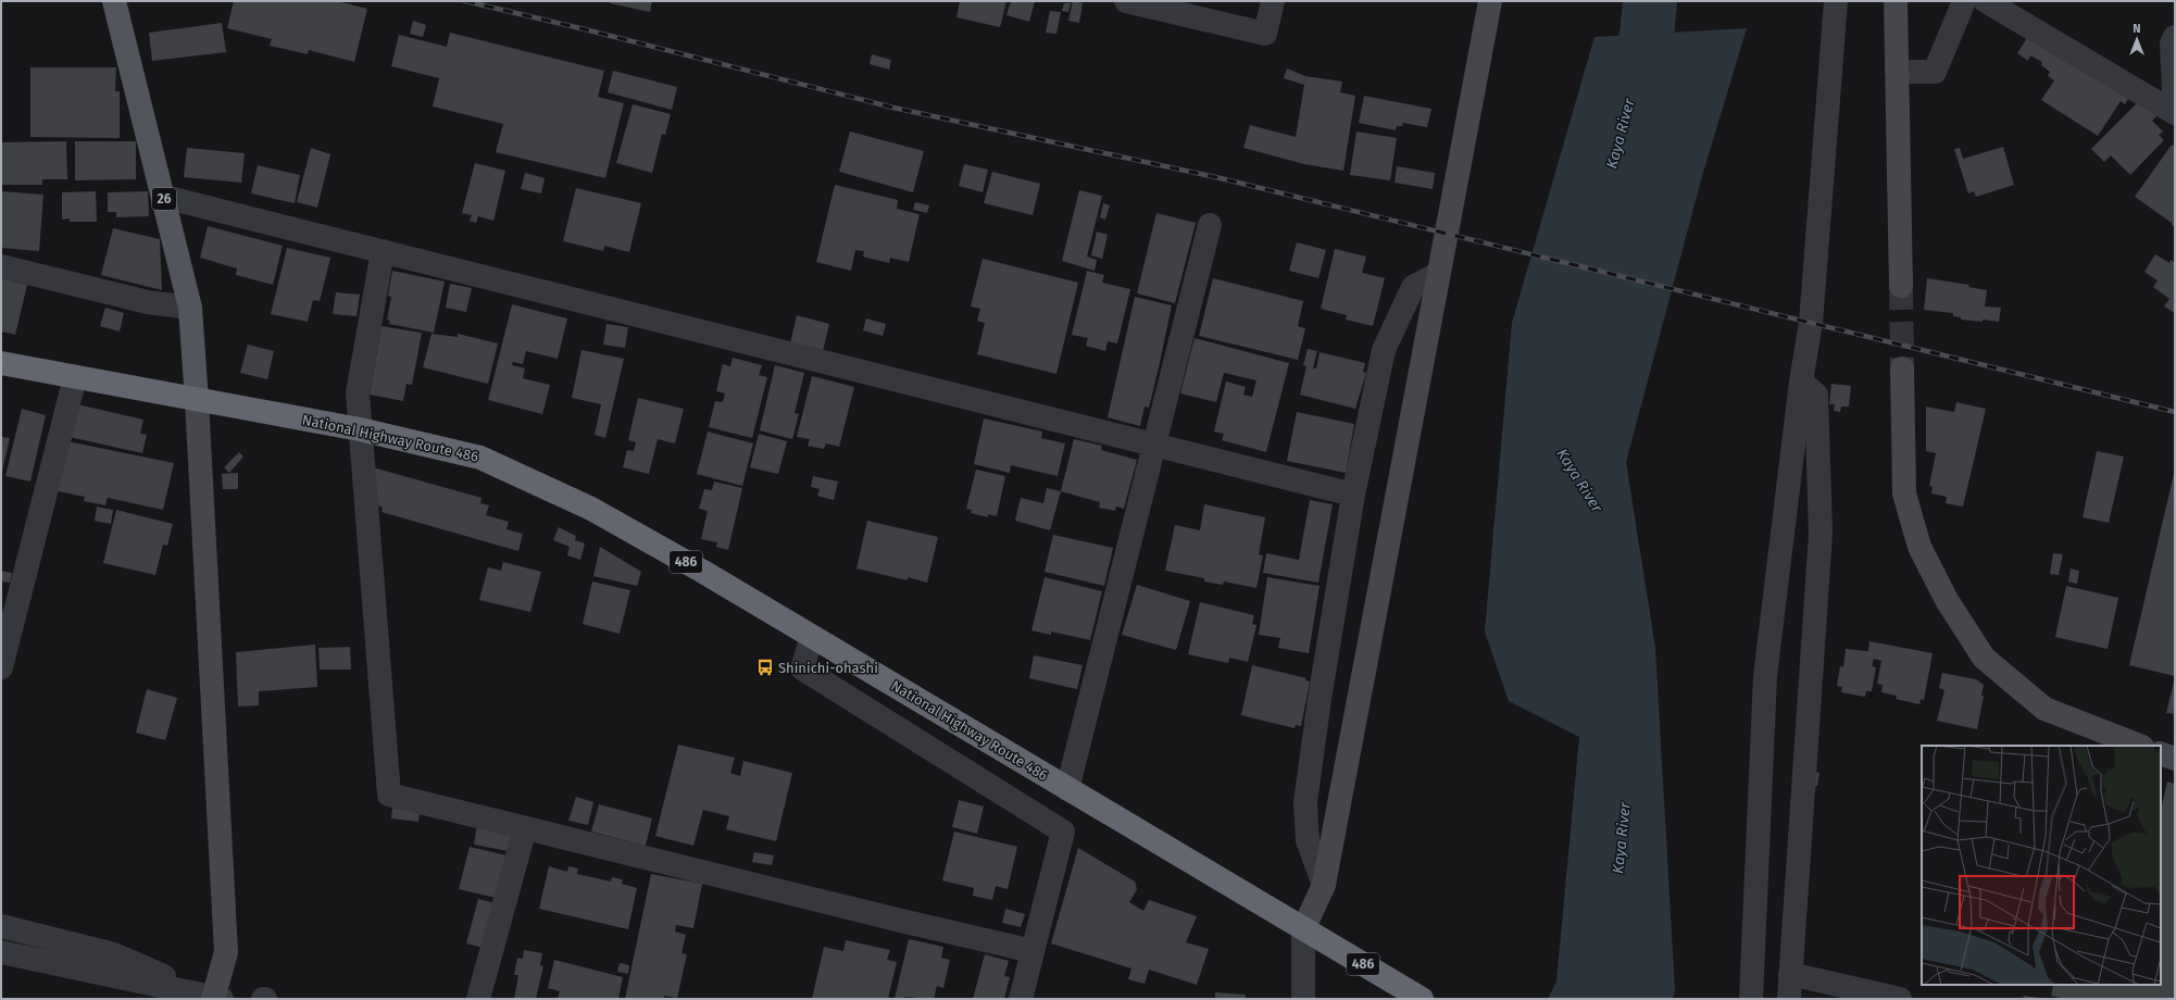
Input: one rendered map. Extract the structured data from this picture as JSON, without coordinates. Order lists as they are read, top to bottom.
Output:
{
  "streets": {
    "highway": ["National Highway Route 486", "486"],
    "main road": ["26"]
  },
  "crossings": [
    ["26", "National Highway Route 486"]
  ],
  "water": ["Kaya River"],
  "places": {
    "bus stop": ["Shinichi-ohashi"]
  },
  "north": "top"
}
